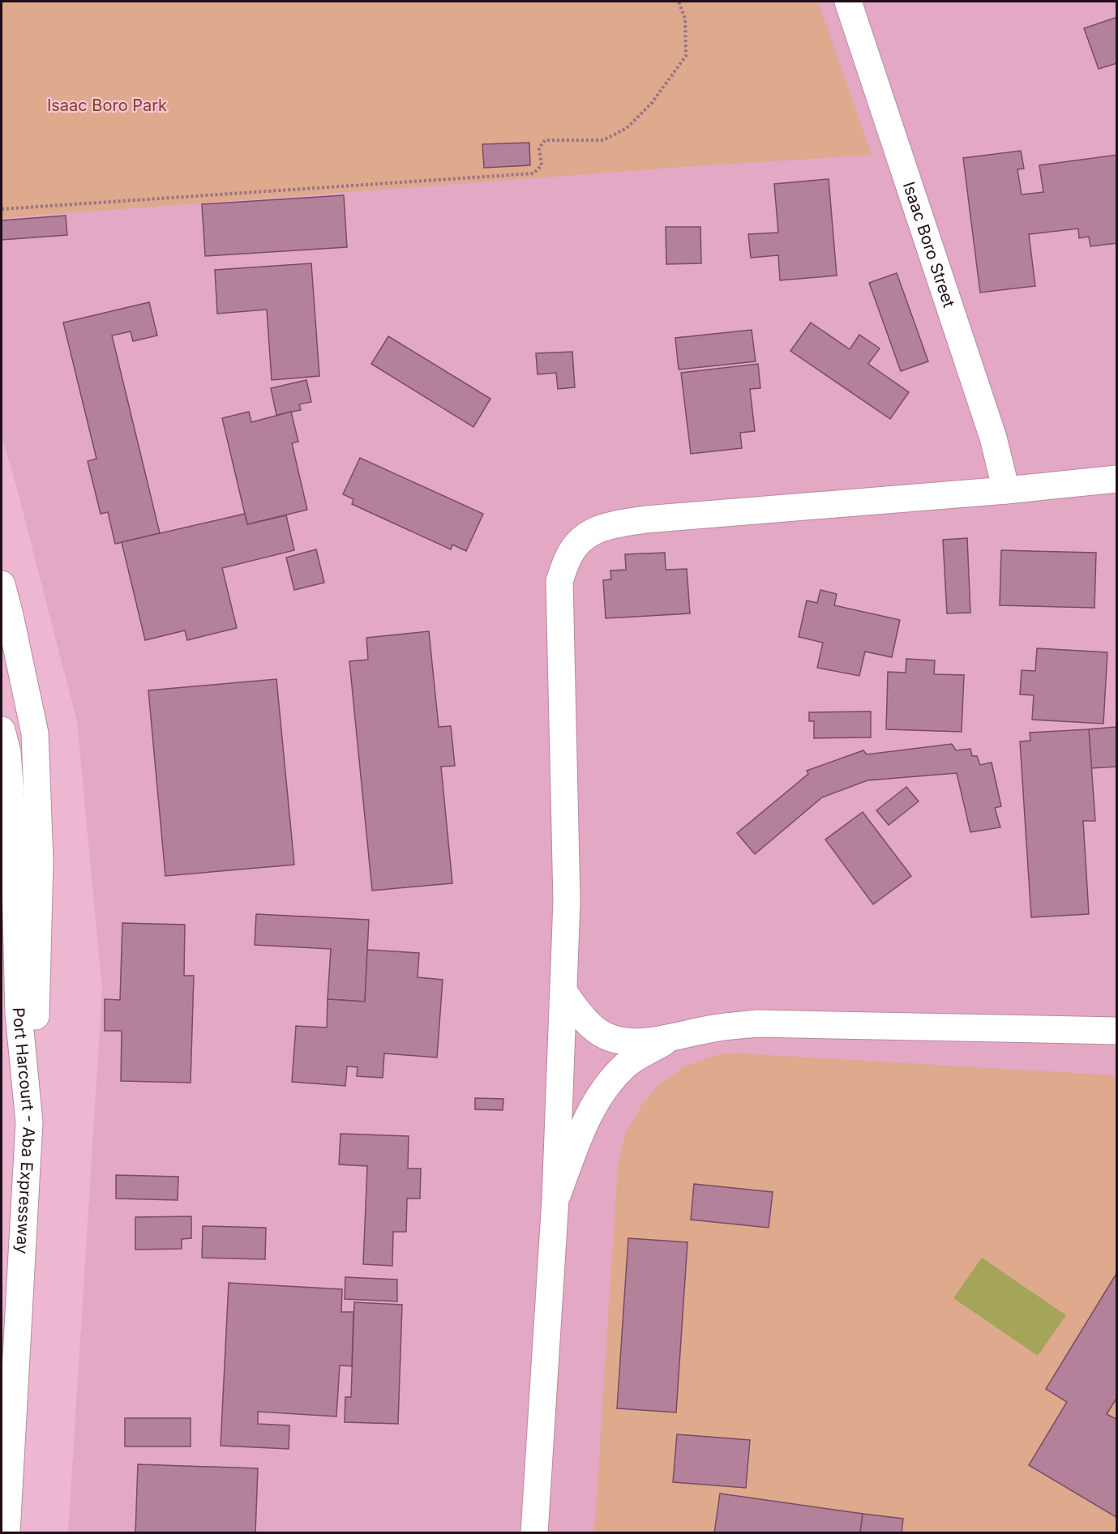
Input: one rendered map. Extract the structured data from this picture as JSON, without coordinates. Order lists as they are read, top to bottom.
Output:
{
  "streets": {
    "main road": ["Isaac Boro Street", "Port Harcourt - Aba Expressway"]
  },
  "parks": ["Isaac Boro Park"]
}
